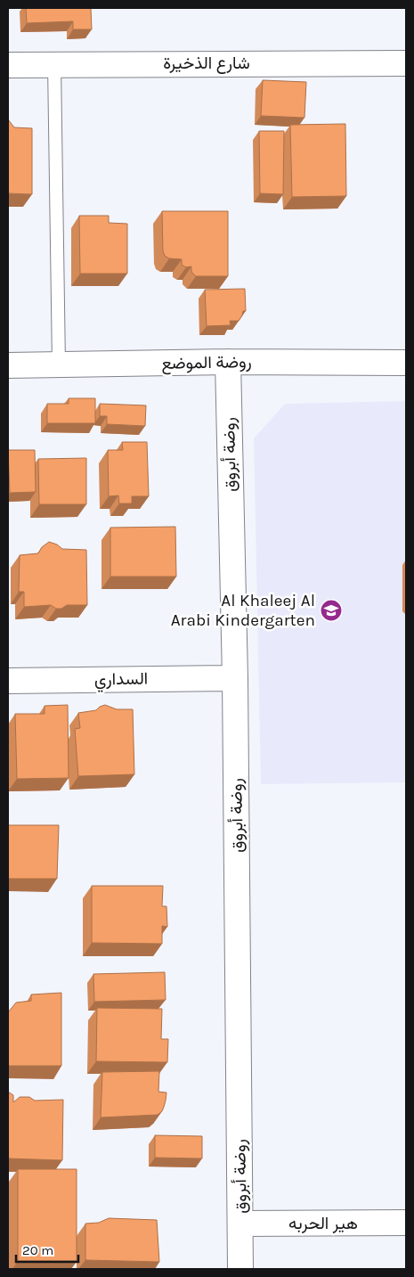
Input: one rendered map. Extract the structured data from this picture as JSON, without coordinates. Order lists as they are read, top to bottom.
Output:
{
  "streets": {
    "street": [
      "شارع الذخيرة",
      "روضة الموضع",
      "روضة أبروق",
      "السداري",
      "هير الحربه"
    ]
  },
  "crossings": [
    ["روضة الموضع", "روضة أبروق"],
    ["روضة أبروق", "السداري"],
    ["روضة أبروق", "هير الحربه"]
  ],
  "places": {
    "school or university": ["Al Khaleej Al Arabi Kindergarten"]
  },
  "scale_bar": "20 m"
}
